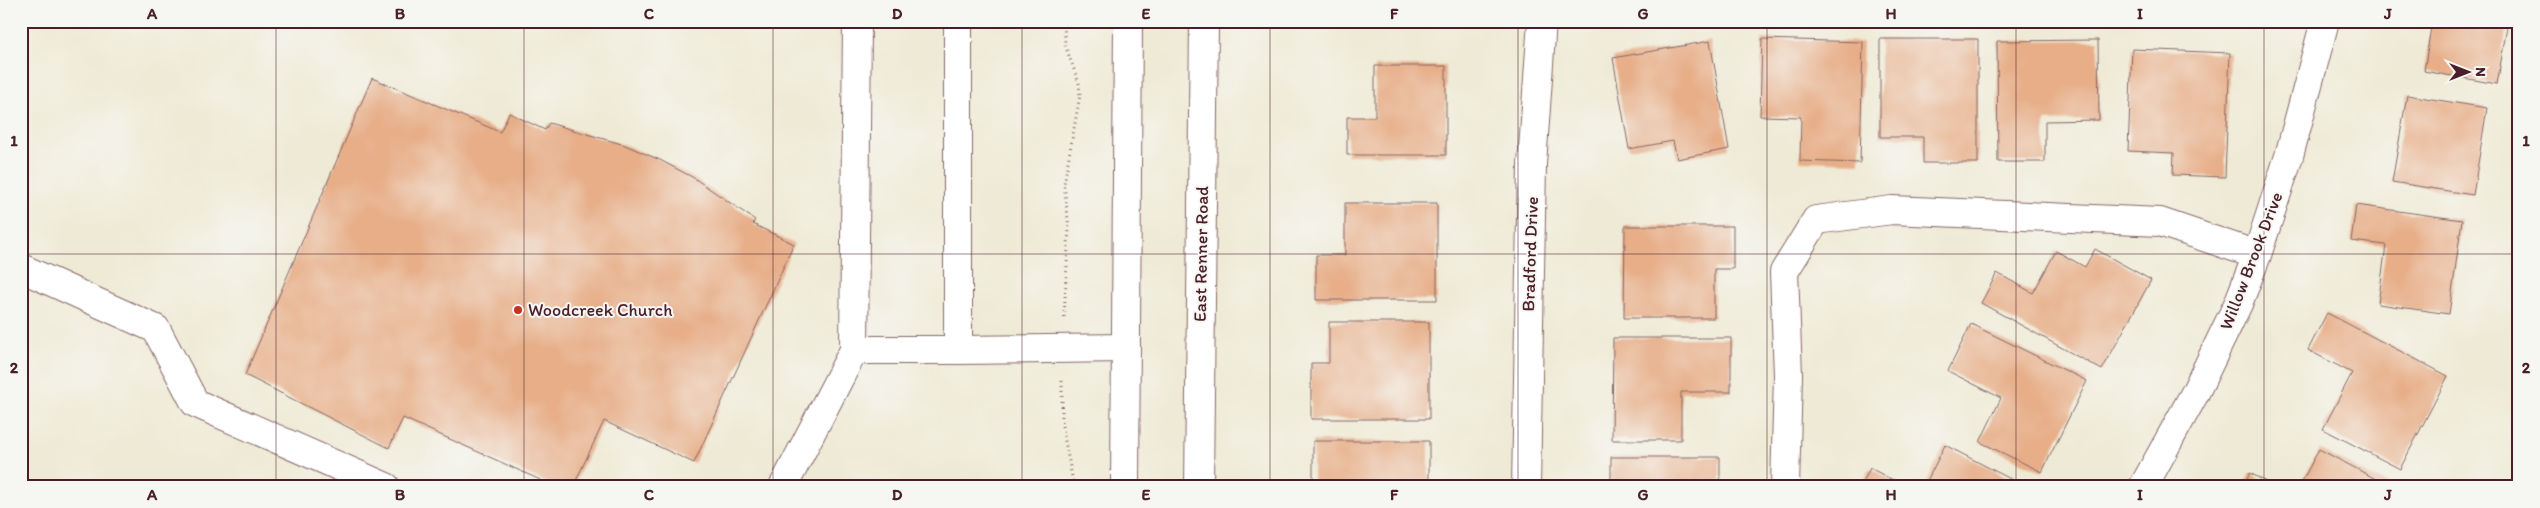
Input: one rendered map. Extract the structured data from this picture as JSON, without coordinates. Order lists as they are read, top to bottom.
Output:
{
  "streets": {
    "street": ["East Renner Road", "Bradford Drive", "Willow Brook Drive"]
  },
  "places": ["Woodcreek Church"],
  "north": "right",
  "grid": {
    "columns": [
      "A",
      "B",
      "C",
      "D",
      "E",
      "F",
      "G",
      "H",
      "I",
      "J"
    ],
    "rows": ["1", "2"]
  }
}
